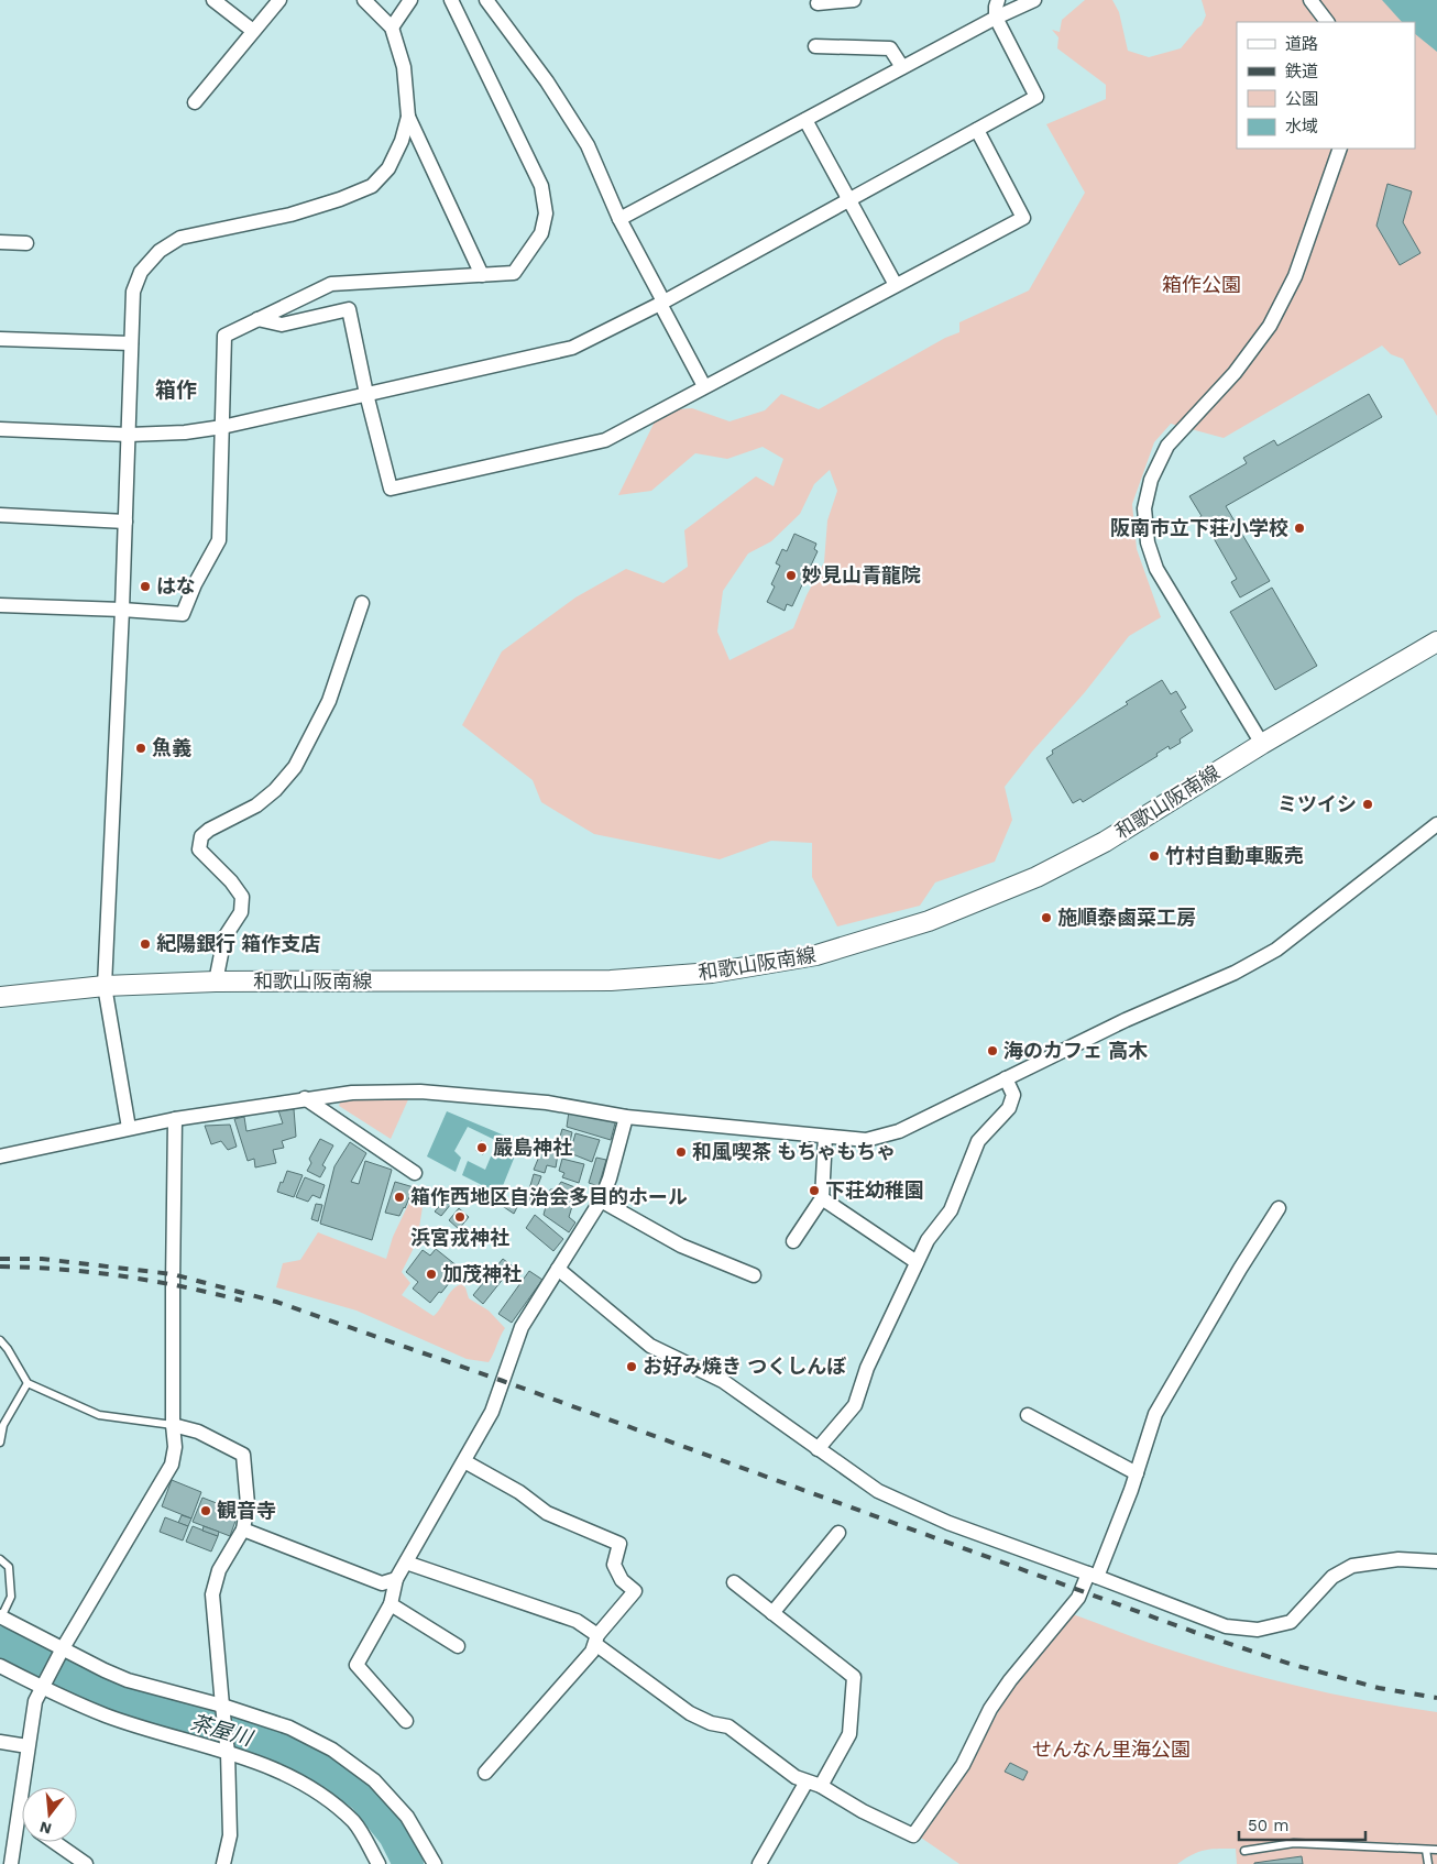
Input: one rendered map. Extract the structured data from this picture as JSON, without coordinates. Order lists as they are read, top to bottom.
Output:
{
  "streets": {
    "main road": ["和歌山阪南線"]
  },
  "districts": ["箱作"],
  "water": ["茶屋川"],
  "parks": ["箱作公園", "せんなん里海公園"],
  "places": [
    "阪南市立下荘小学校",
    "妙見山青龍院",
    "はな",
    "魚義",
    "ミツイシ",
    "竹村自動車販売",
    "施順泰鹵菜工房",
    "紀陽銀行 箱作支店",
    "海のカフェ 高木",
    "嚴島神社",
    "和風喫茶 もちゃもちゃ",
    "下荘幼稚園",
    "箱作西地区自治会多目的ホール",
    "浜宮戎神社",
    "加茂神社",
    "お好み焼き つくしんぼ",
    "観音寺"
  ],
  "legend": [
    "道路",
    "鉄道",
    "公園",
    "水域"
  ],
  "scale_bar": "50 m",
  "north": "bottom"
}
